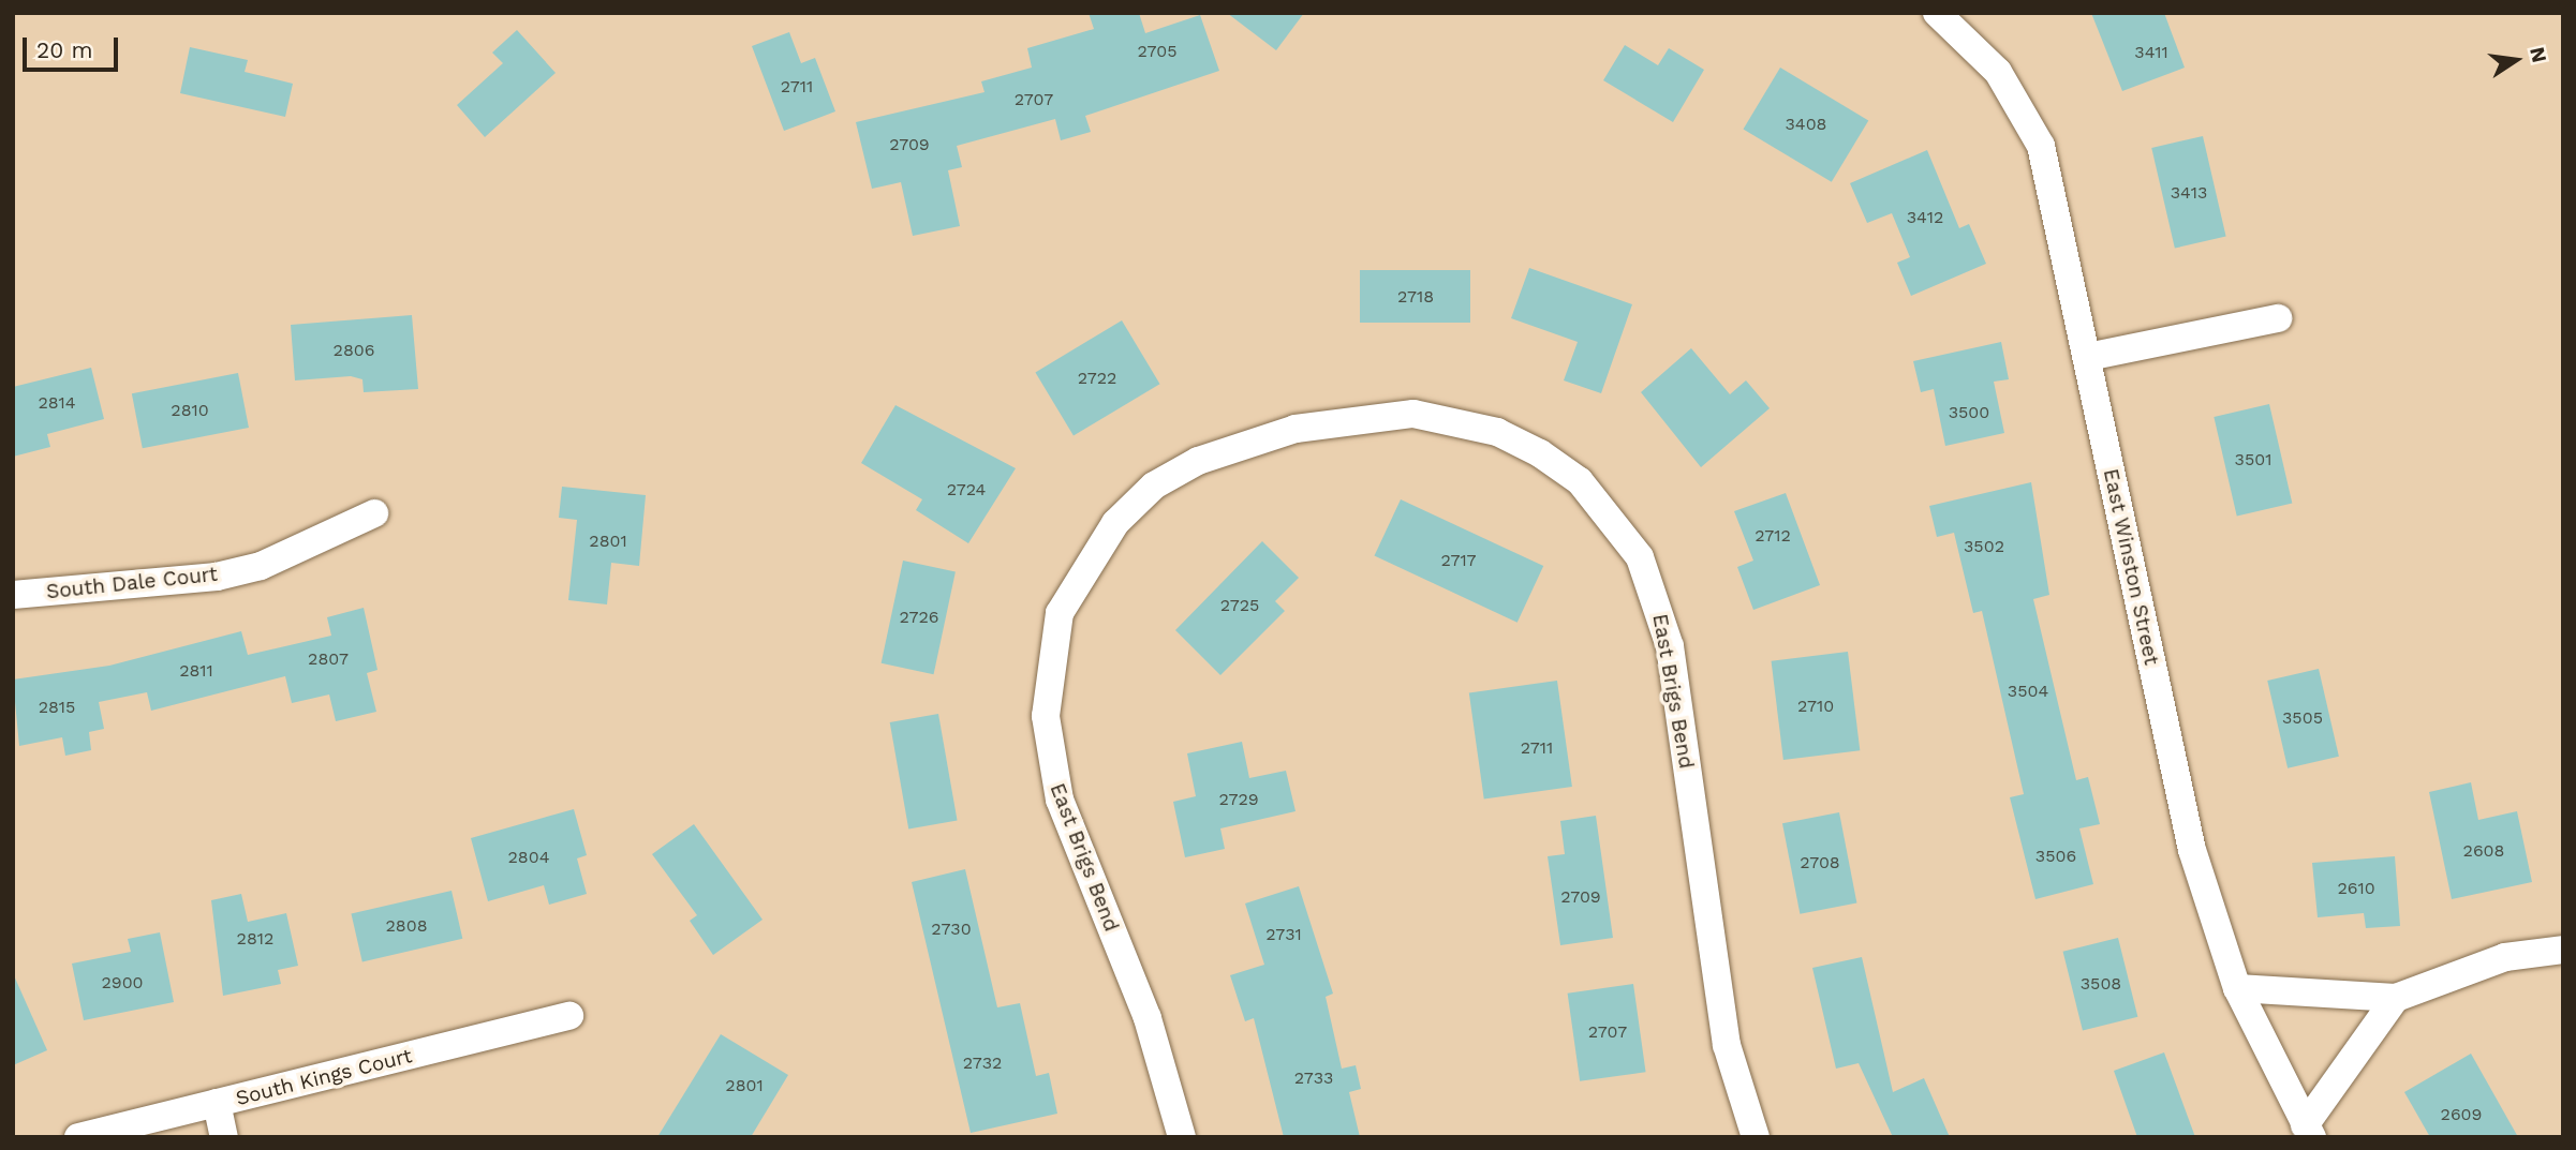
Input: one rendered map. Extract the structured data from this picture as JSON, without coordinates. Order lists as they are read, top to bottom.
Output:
{
  "streets": {
    "street": [
      "East Winston Street",
      "South Dale Court",
      "East Brigs Bend",
      "South Kings Court"
    ]
  },
  "house_numbers": [
    "2705",
    "3411",
    "2711",
    "2707",
    "3408",
    "2709",
    "3413",
    "3412",
    "2718",
    "2806",
    "2722",
    "2814",
    "2810",
    "3500",
    "3501",
    "2724",
    "2712",
    "2801",
    "3502",
    "2717",
    "2725",
    "2726",
    "2807",
    "2811",
    "3504",
    "2710",
    "2815",
    "3505",
    "2711",
    "2729",
    "2608",
    "3506",
    "2804",
    "2708",
    "2610",
    "2709",
    "2808",
    "2730",
    "2731",
    "2812",
    "2900",
    "3508",
    "2707",
    "2732",
    "2733",
    "2801",
    "2609"
  ],
  "scale_bar": "20 m",
  "north": "right"
}
